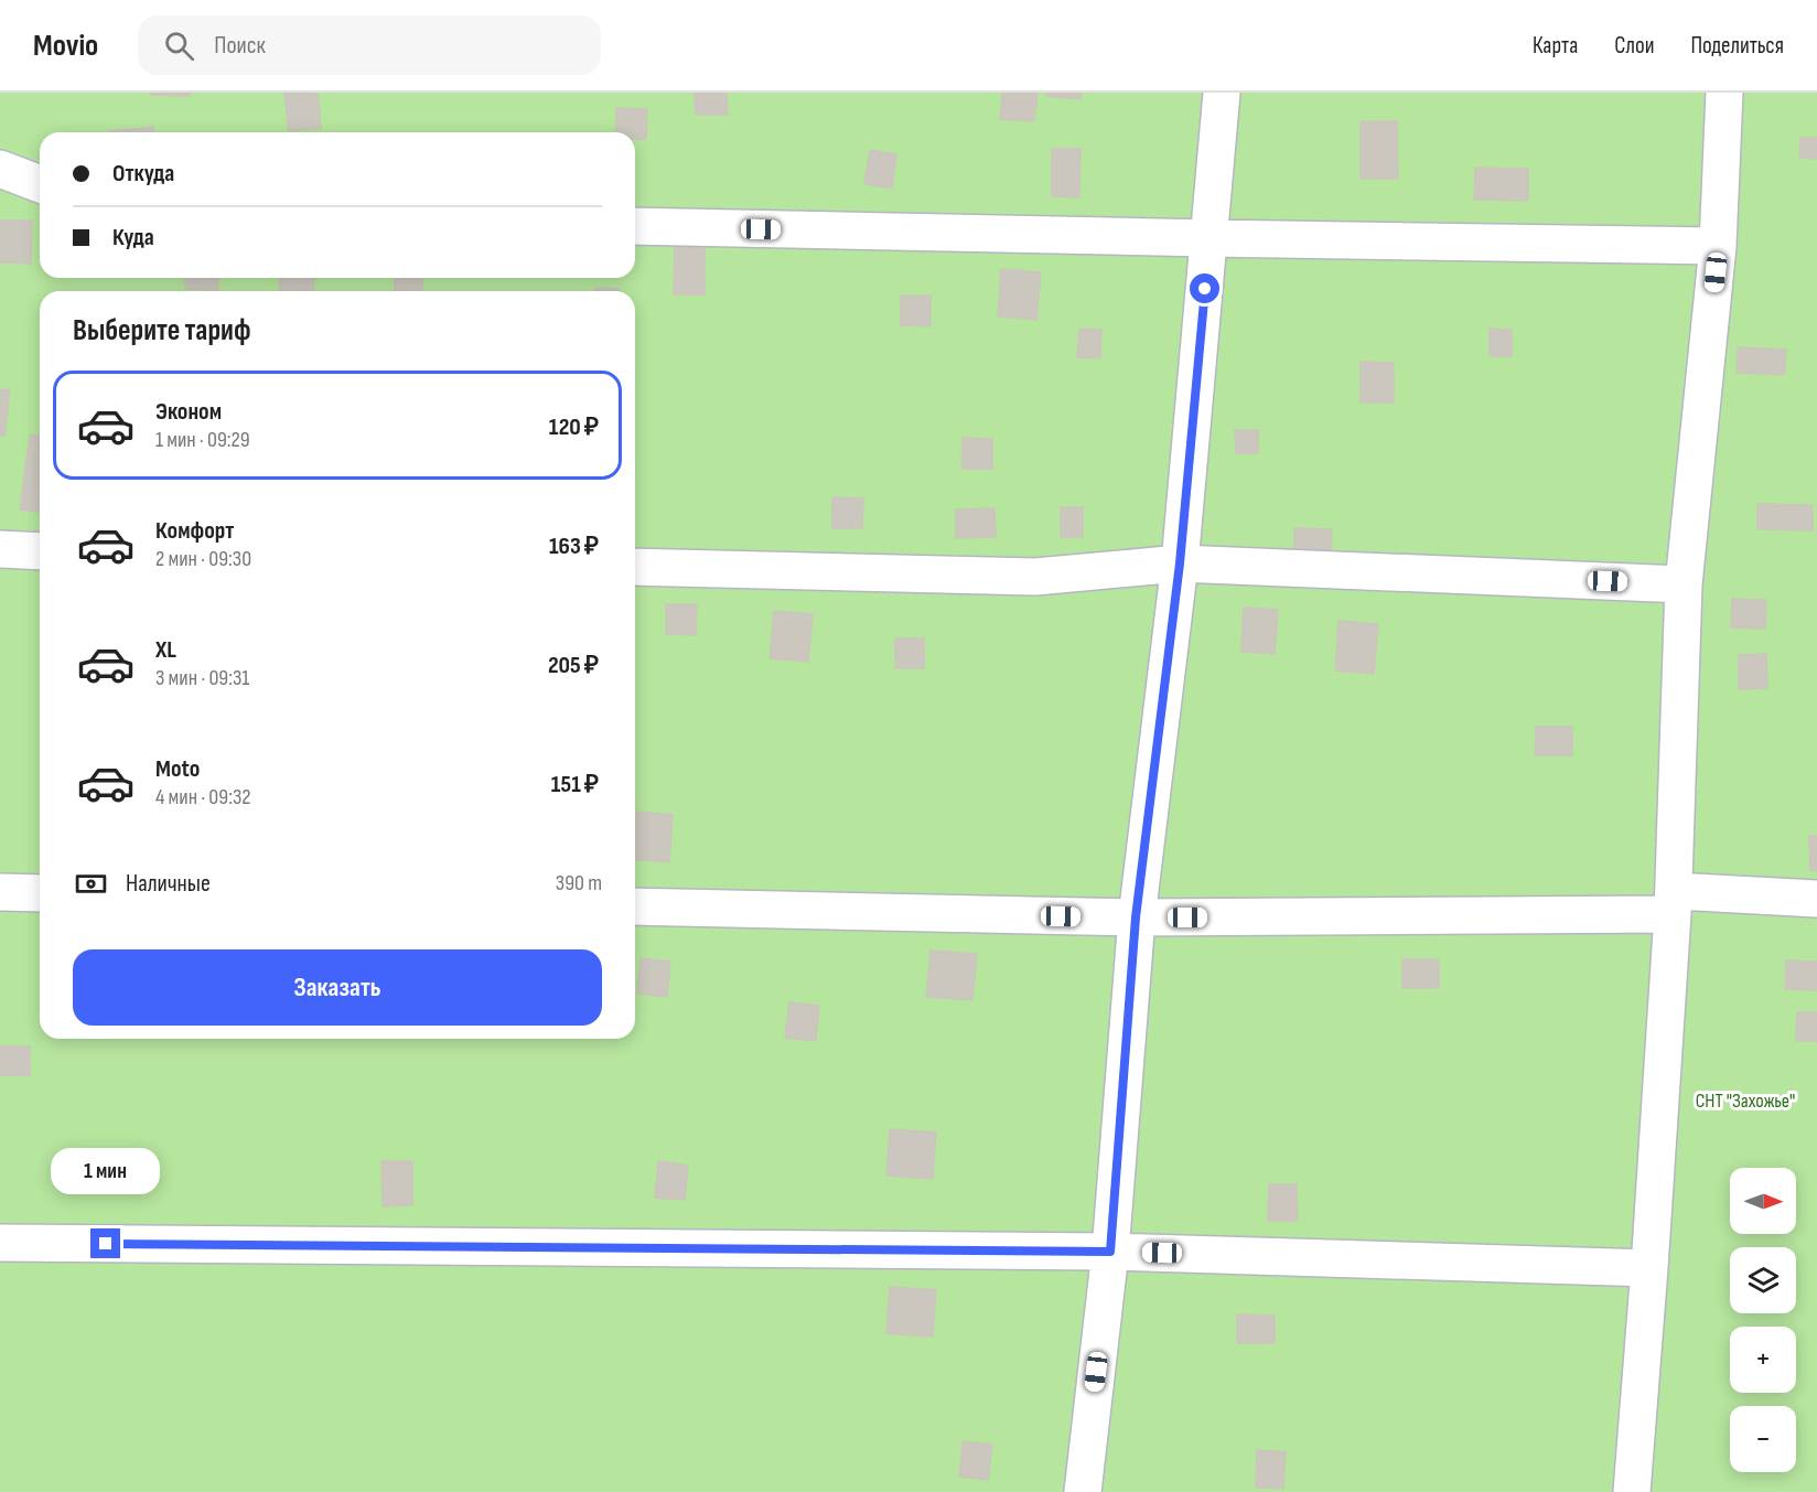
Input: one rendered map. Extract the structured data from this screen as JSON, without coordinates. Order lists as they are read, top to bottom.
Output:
{
  "parks": ["СНТ \"Захожье\""],
  "north": "right",
  "page": {
    "header": "Movio",
    "search": "Поиск",
    "nav": ["Карта", "Слои", "Поделиться"],
    "banner": ["Откуда", "Куда"],
    "heading": "Выберите тариф",
    "list": [
      {
        "name": "Эконом",
        "note": "1 мин · 09:29",
        "value": "120 ₽"
      },
      {
        "name": "Комфорт",
        "note": "2 мин · 09:30",
        "value": "163 ₽"
      },
      {
        "name": "XL",
        "note": "3 мин · 09:31",
        "value": "205 ₽"
      },
      {
        "name": "Moto",
        "note": "4 мин · 09:32",
        "value": "151 ₽"
      }
    ],
    "pay": ["Наличные", "390 m"],
    "buttons": "Заказать",
    "bubble": "1 мин",
    "map_buttons": ["+", "−"]
  }
}
